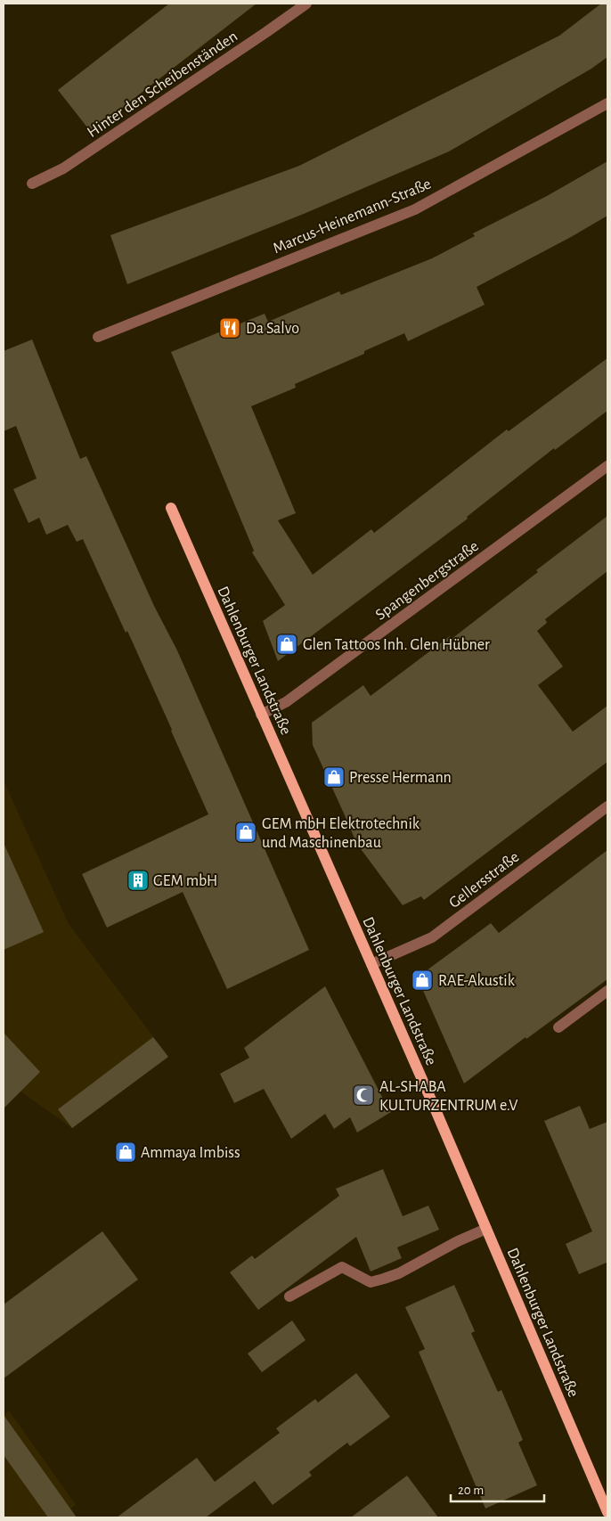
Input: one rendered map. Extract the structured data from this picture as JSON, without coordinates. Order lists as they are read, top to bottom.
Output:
{
  "streets": {
    "main road": ["Dahlenburger Landstraße"],
    "street": [
      "Hinter den Scheibenständen",
      "Marcus-Heinemann-Straße",
      "Spangenbergstraße",
      "Gellersstraße"
    ]
  },
  "crossings": [
    ["Spangenbergstraße", "Dahlenburger Landstraße"],
    ["Dahlenburger Landstraße", "Gellersstraße"]
  ],
  "places": {
    "restaurant": ["Da Salvo"],
    "shop": [
      "Glen Tattoos Inh. Glen Hübner",
      "Presse Hermann",
      "GEM mbH Elektrotechnik und Maschinenbau",
      "RAE-Akustik",
      "Ammaya Imbiss"
    ],
    "building": ["GEM mbH"],
    "mosque": ["AL-SHABA KULTURZENTRUM e.V"]
  },
  "scale_bar": "20 m"
}
